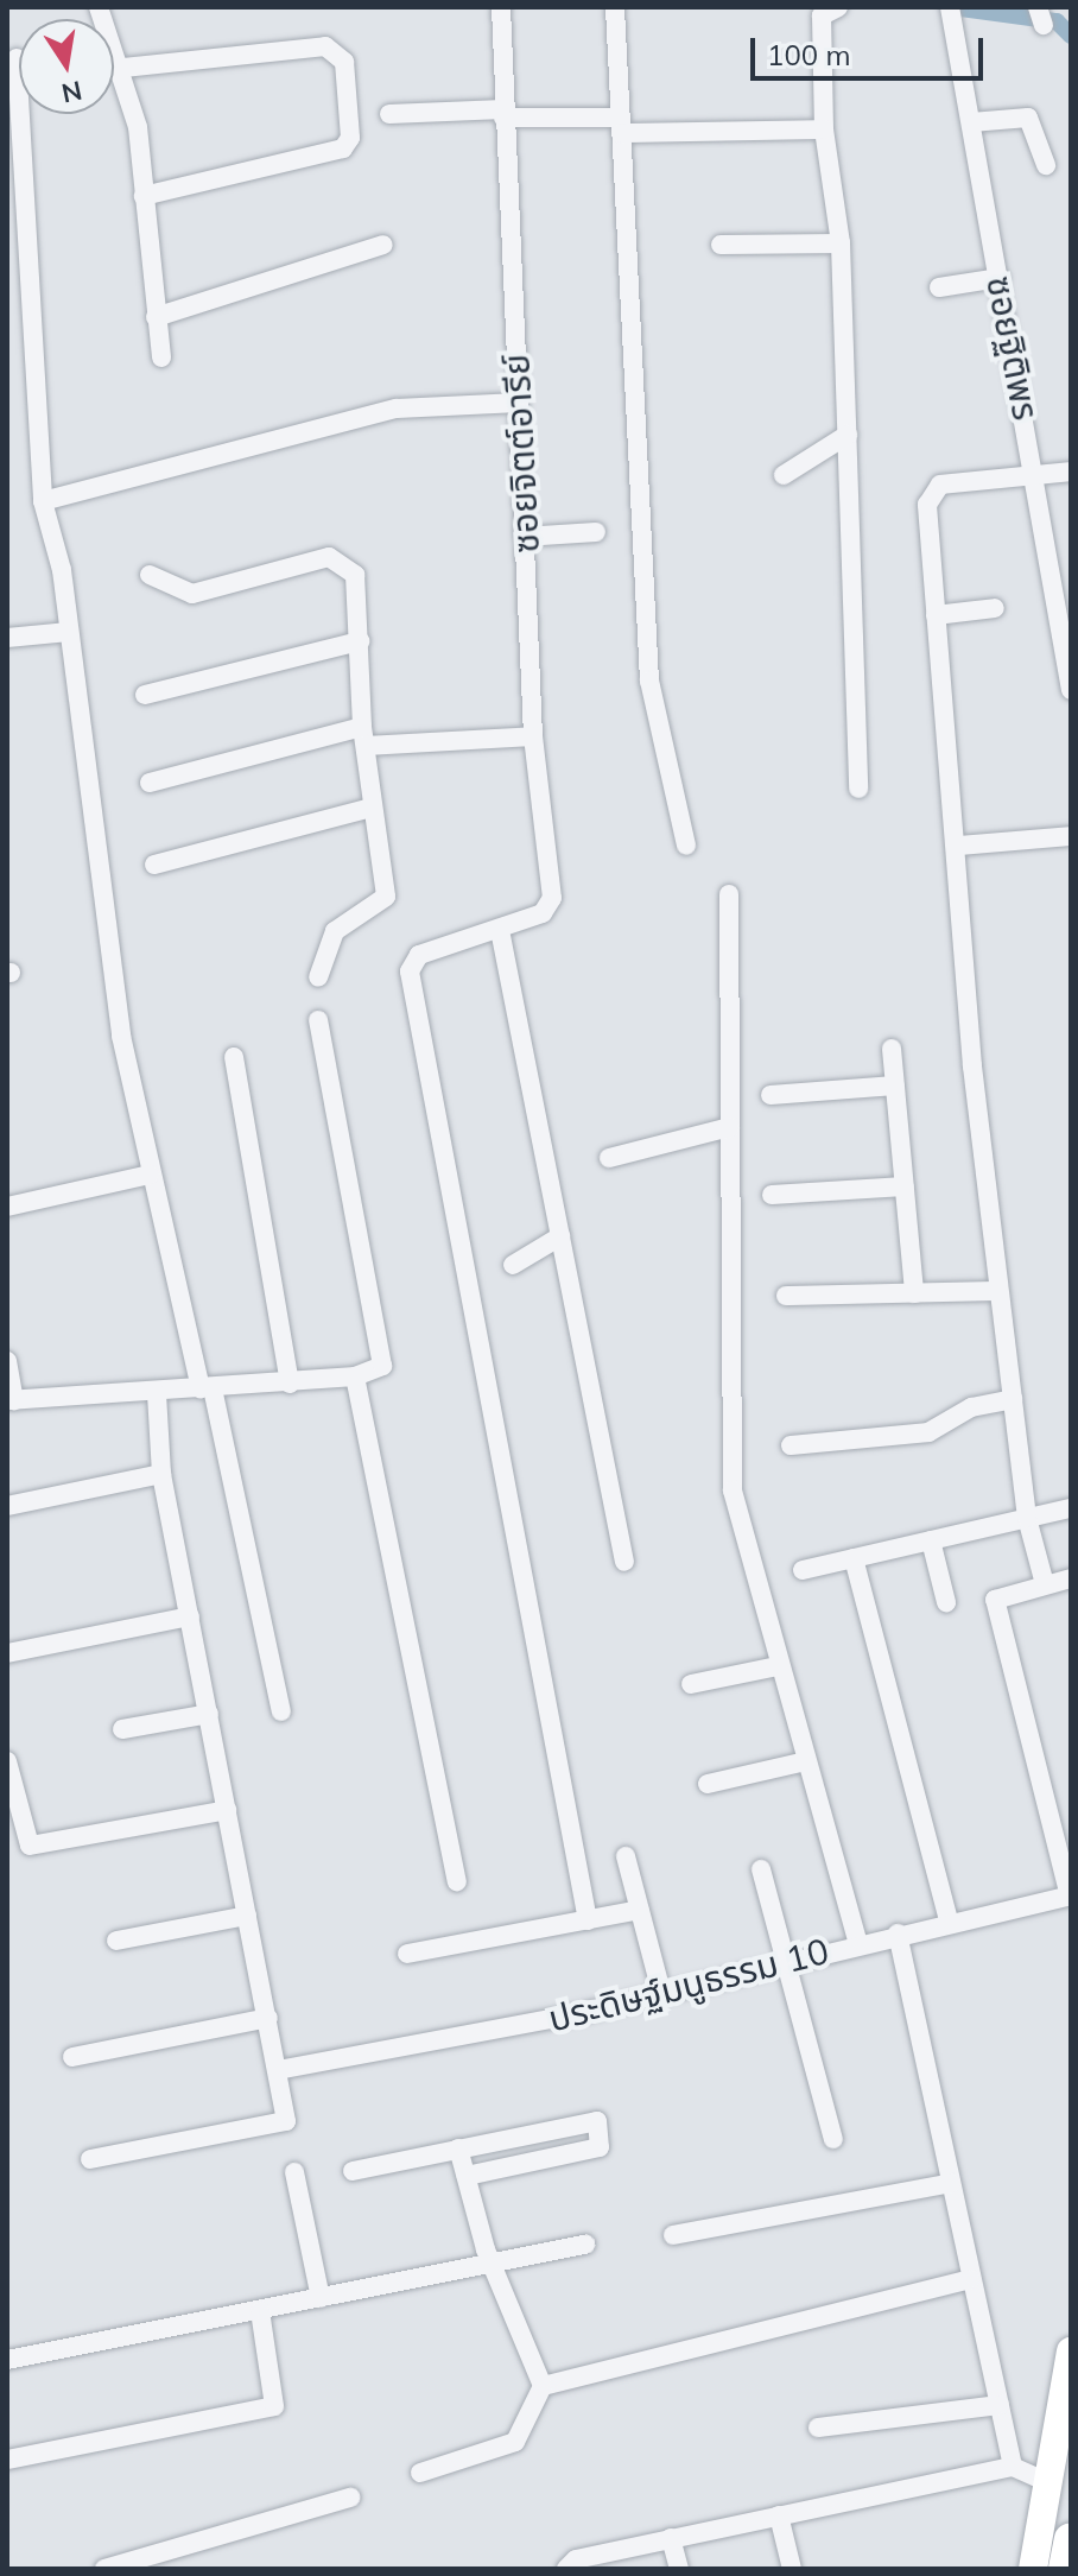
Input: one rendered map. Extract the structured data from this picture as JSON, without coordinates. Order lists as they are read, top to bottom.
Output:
{
  "streets": {
    "street": ["ซอยฐิติพร", "ซอยจิตต์อารีย์", "ประดิษฐ์มนูธรรม 10"]
  },
  "scale_bar": "100 m",
  "north": "bottom"
}
